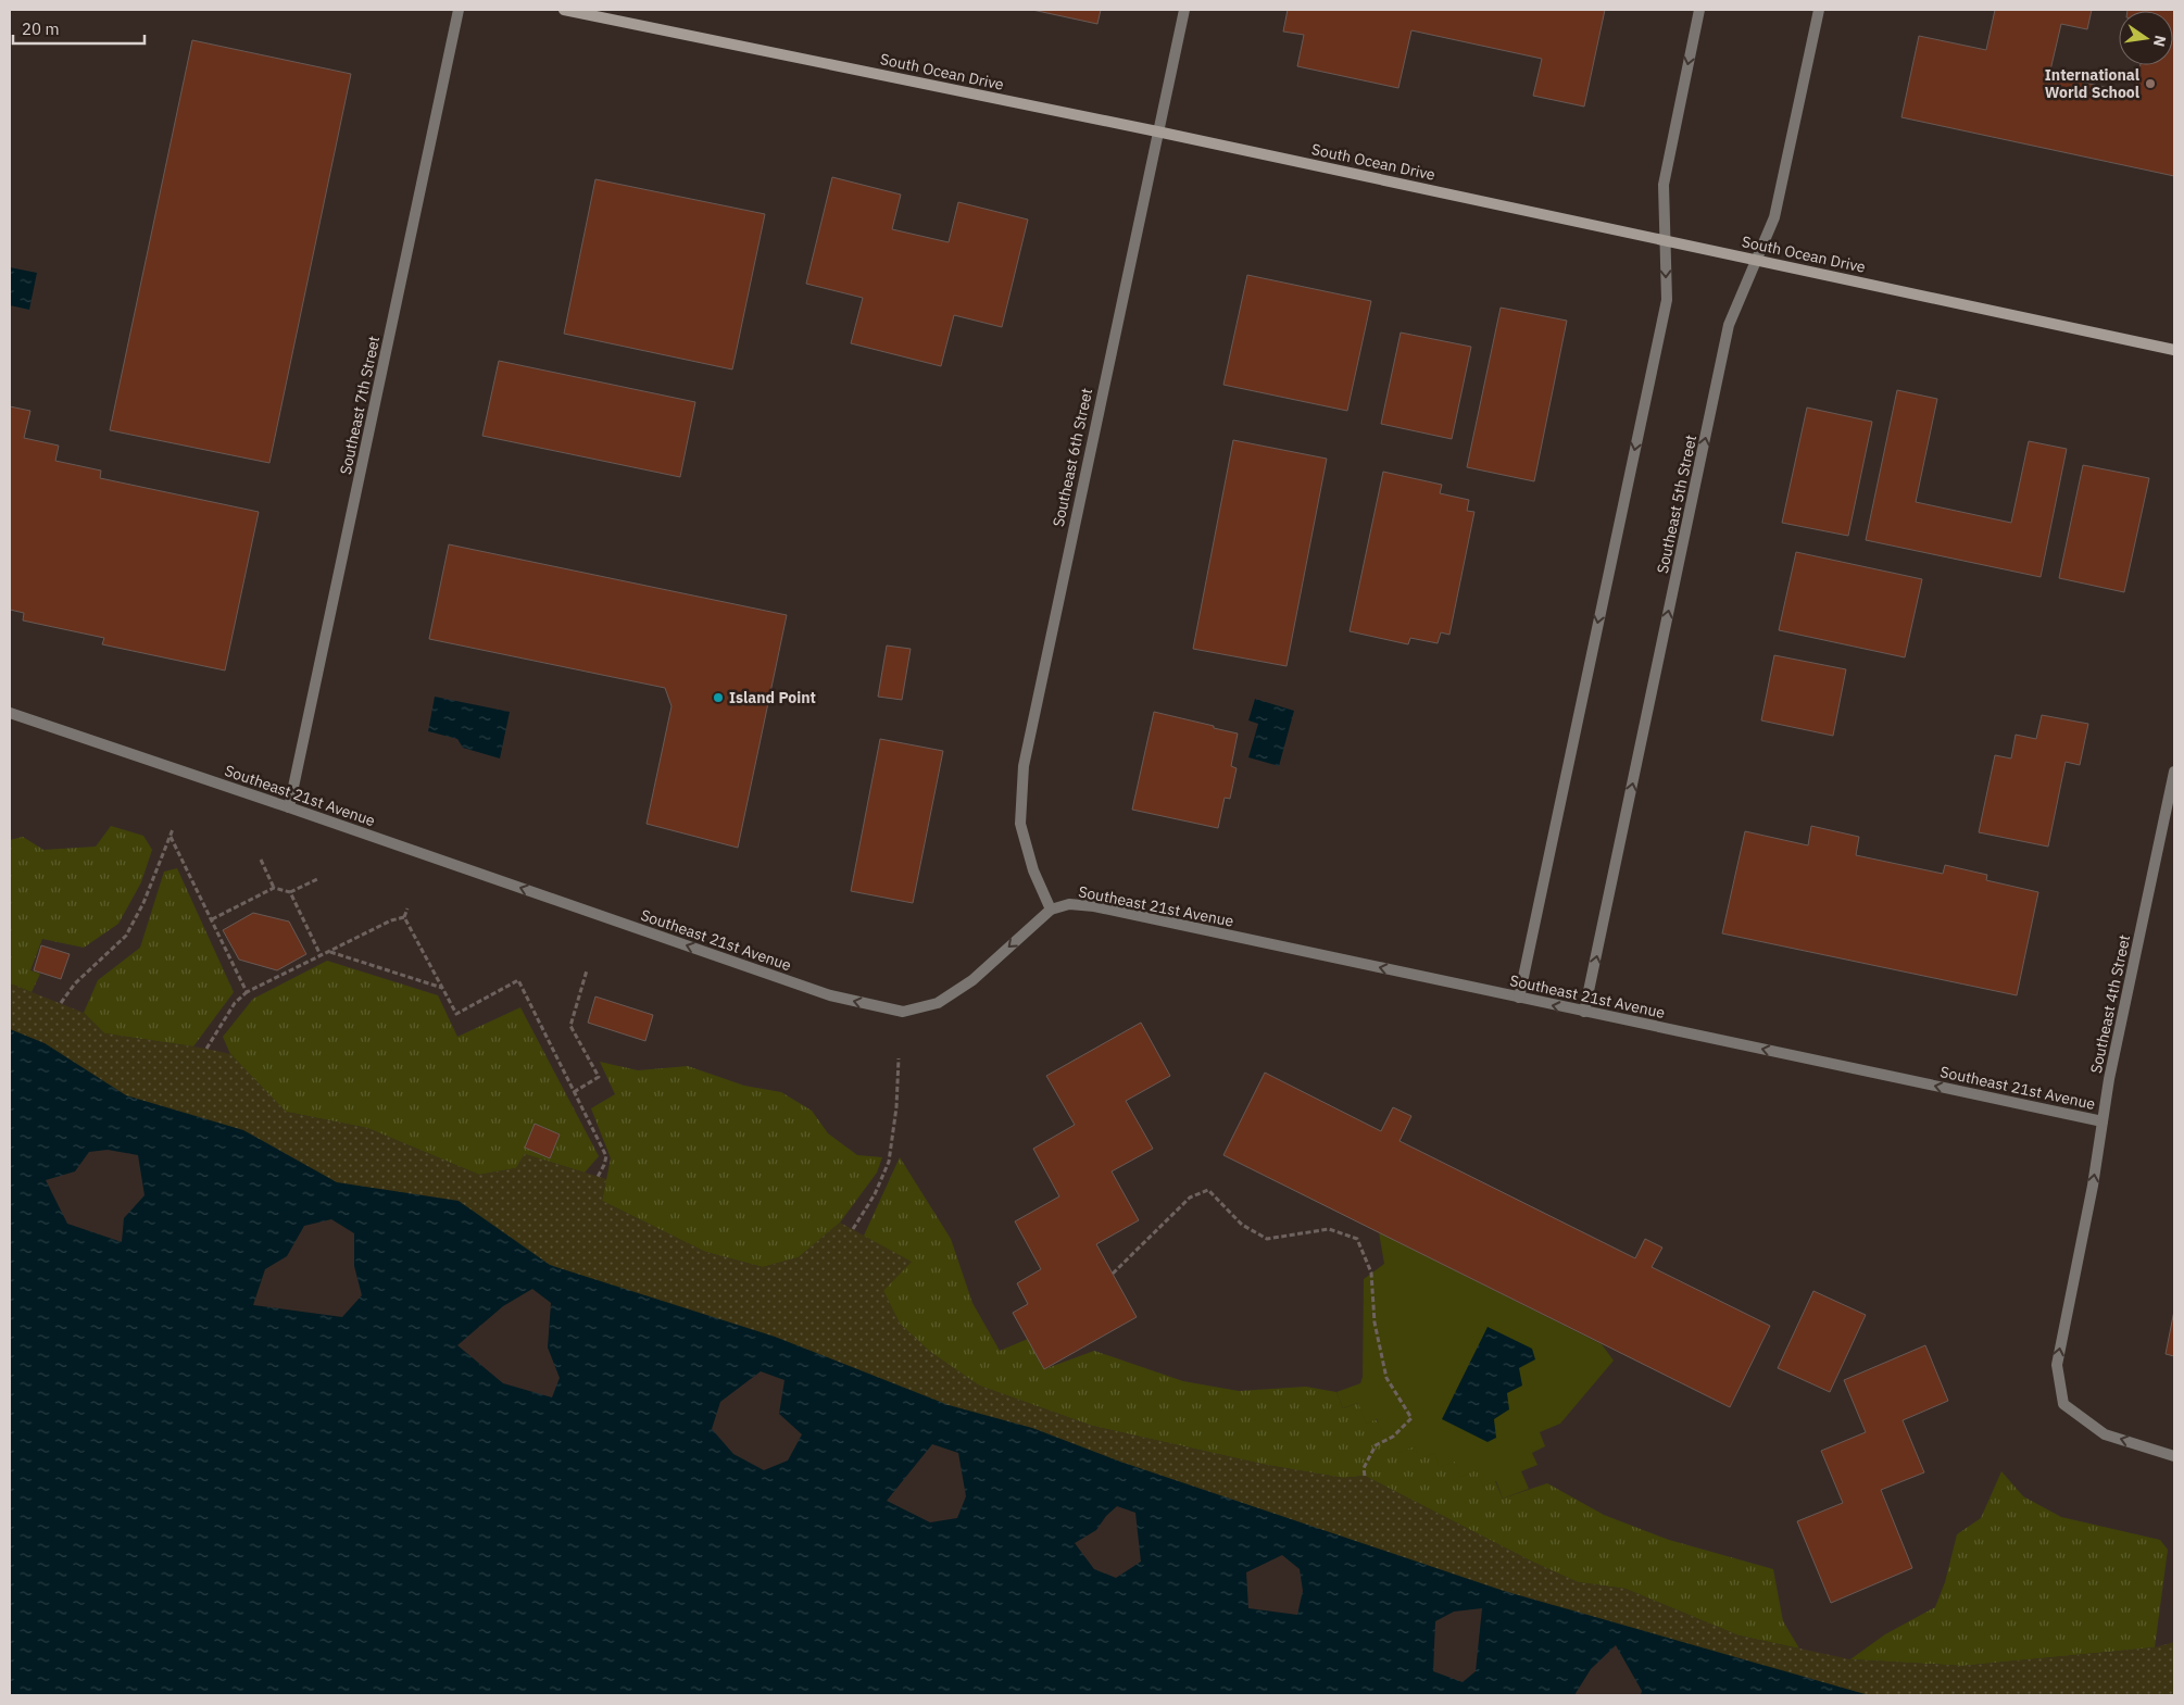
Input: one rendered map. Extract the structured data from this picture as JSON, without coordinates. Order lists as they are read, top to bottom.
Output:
{
  "streets": {
    "main road": ["South Ocean Drive"],
    "street": [
      "Southeast 7th Street",
      "Southeast 6th Street",
      "Southeast 5th Street",
      "Southeast 21st Avenue",
      "Southeast 4th Street"
    ]
  },
  "crossings": [
    ["South Ocean Drive", "Southeast 6th Street"],
    ["South Ocean Drive", "Southeast 5th Street"],
    ["Southeast 7th Street", "Southeast 21st Avenue"],
    ["Southeast 6th Street", "Southeast 21st Avenue"],
    ["Southeast 5th Street", "Southeast 21st Avenue"],
    ["Southeast 21st Avenue", "Southeast 4th Street"]
  ],
  "one_way": ["Southeast 21st Avenue", "Southeast 4th Street"],
  "places": ["International World School", "Island Point"],
  "scale_bar": "20 m",
  "north": "right"
}
